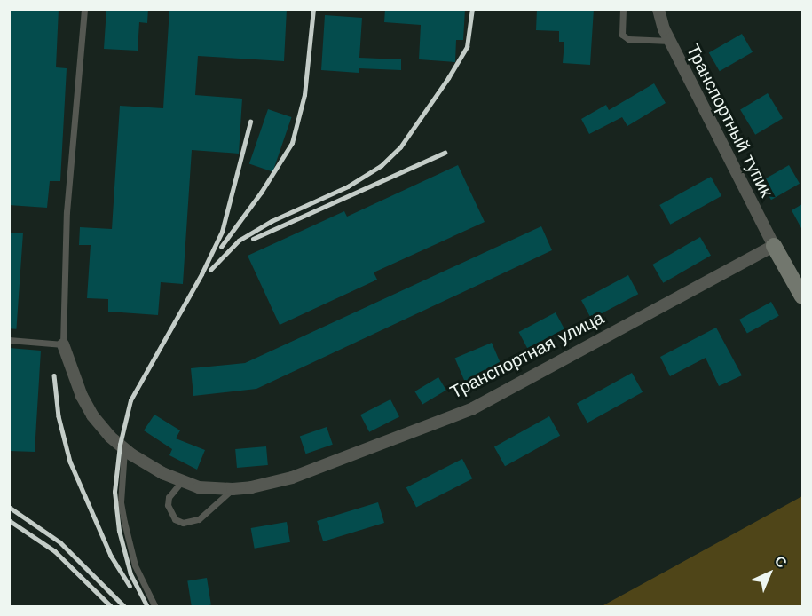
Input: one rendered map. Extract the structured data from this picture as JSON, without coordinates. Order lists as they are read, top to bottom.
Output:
{
  "streets": {
    "street": ["Транспортный тупик", "Транспортная улица"]
  },
  "crossings": [
    ["Транспортный тупик", "Транспортная улица"]
  ],
  "north": "top right"
}
